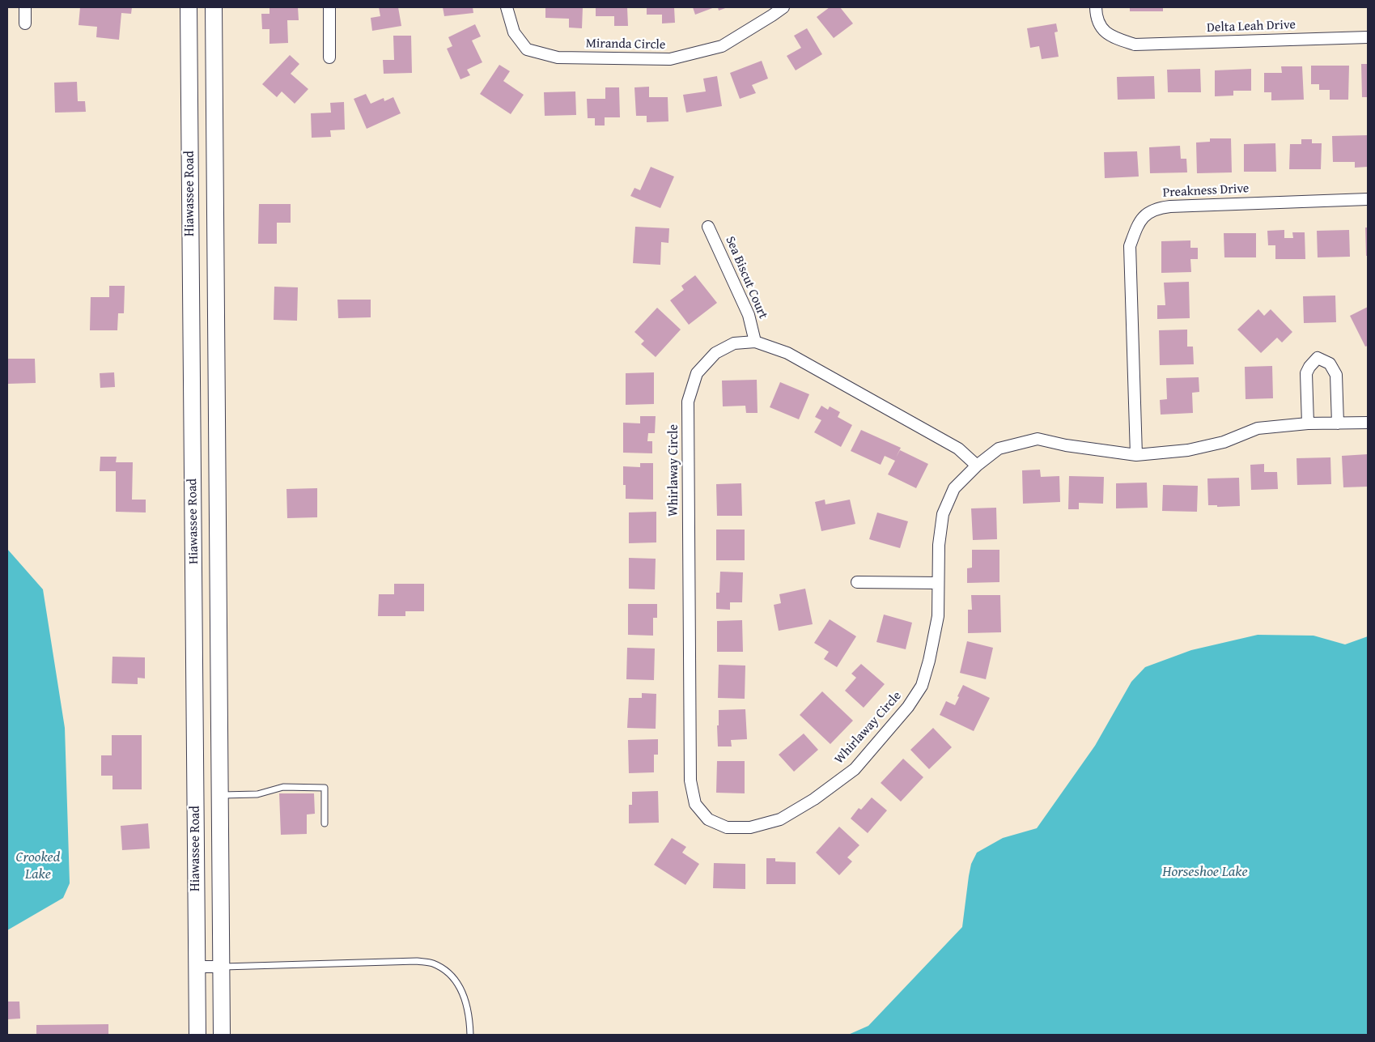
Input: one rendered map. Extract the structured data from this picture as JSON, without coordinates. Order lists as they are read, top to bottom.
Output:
{
  "streets": {
    "street": [
      "Delta Leah Drive",
      "Miranda Circle",
      "Preakness Drive",
      "Hiawassee Road",
      "Sea Biscut Court",
      "Whirlaway Circle"
    ]
  },
  "crossings": [
    ["Sea Biscut Court", "Whirlaway Circle"]
  ],
  "water": ["Crooked Lake", "Horseshoe Lake"]
}
